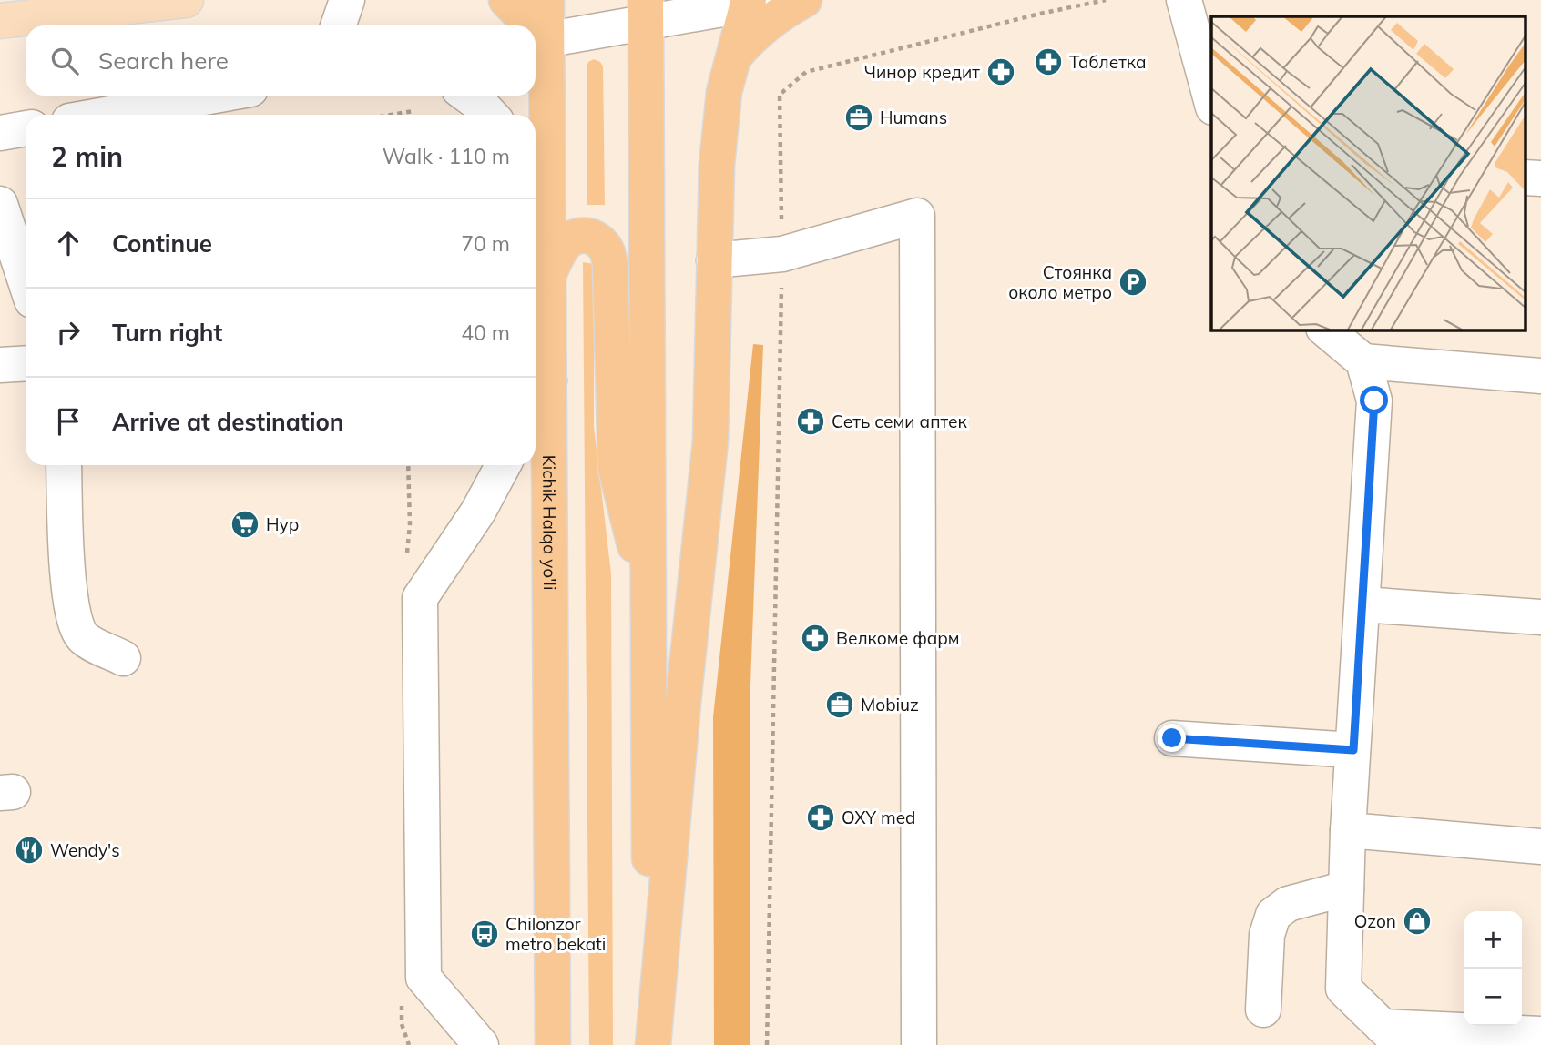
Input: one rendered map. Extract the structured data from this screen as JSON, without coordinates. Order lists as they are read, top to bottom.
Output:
{
  "streets": {
    "highway": ["Kichik Halqa yo'li"]
  },
  "places": {
    "pharmacy": [
      "Таблетка",
      "Чинор кредит",
      "Сеть семи аптек",
      "Велкоме фарм",
      "OXY med"
    ],
    "office": ["Humans", "Mobiuz"],
    "parking": ["Стоянка около метро"],
    "supermarket": ["Нур"],
    "restaurant": ["Wendy's"],
    "shop": ["Ozon"],
    "bus stop": ["Chilonzor metro bekati"]
  },
  "page": {
    "search": "Search here",
    "heading": ["2 min", "Walk · 110 m"],
    "list": [
      ["Continue", "70 m"],
      ["Turn right", "40 m"],
      "Arrive at destination"
    ],
    "map_buttons": ["+", "−"]
  }
}
